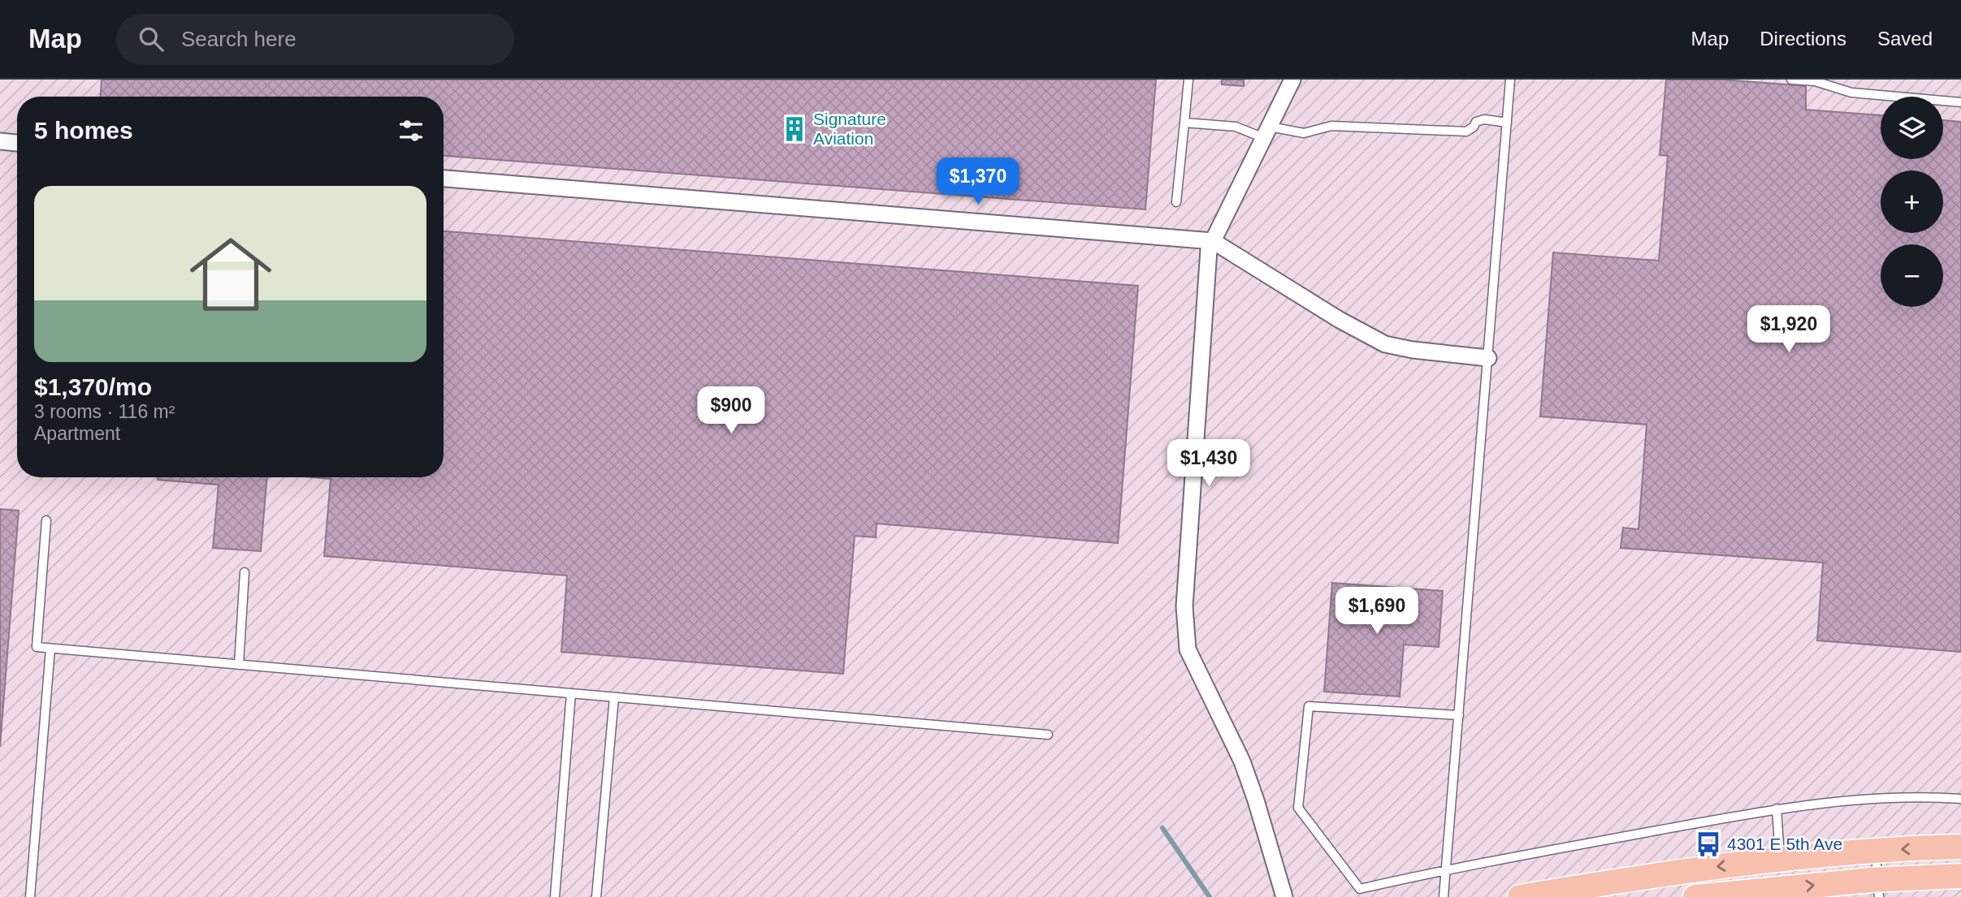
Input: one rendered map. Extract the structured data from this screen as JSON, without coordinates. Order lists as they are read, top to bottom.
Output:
{
  "places": {
    "building": ["Signature Aviation"],
    "bus stop": ["4301 E 5th Ave"]
  },
  "page": {
    "header": "Map",
    "search": "Search here",
    "nav": ["Map", "Directions", "Saved"],
    "map_buttons": ["+", "−"],
    "heading": "5 homes",
    "price": [
      "$1,370",
      "$1,920",
      "$900",
      "$1,430",
      "$1,690"
    ],
    "list": [
      {
        "name": "$1,370/mo",
        "note": "3 rooms · 116 m² · Apartment"
      }
    ]
  }
}
